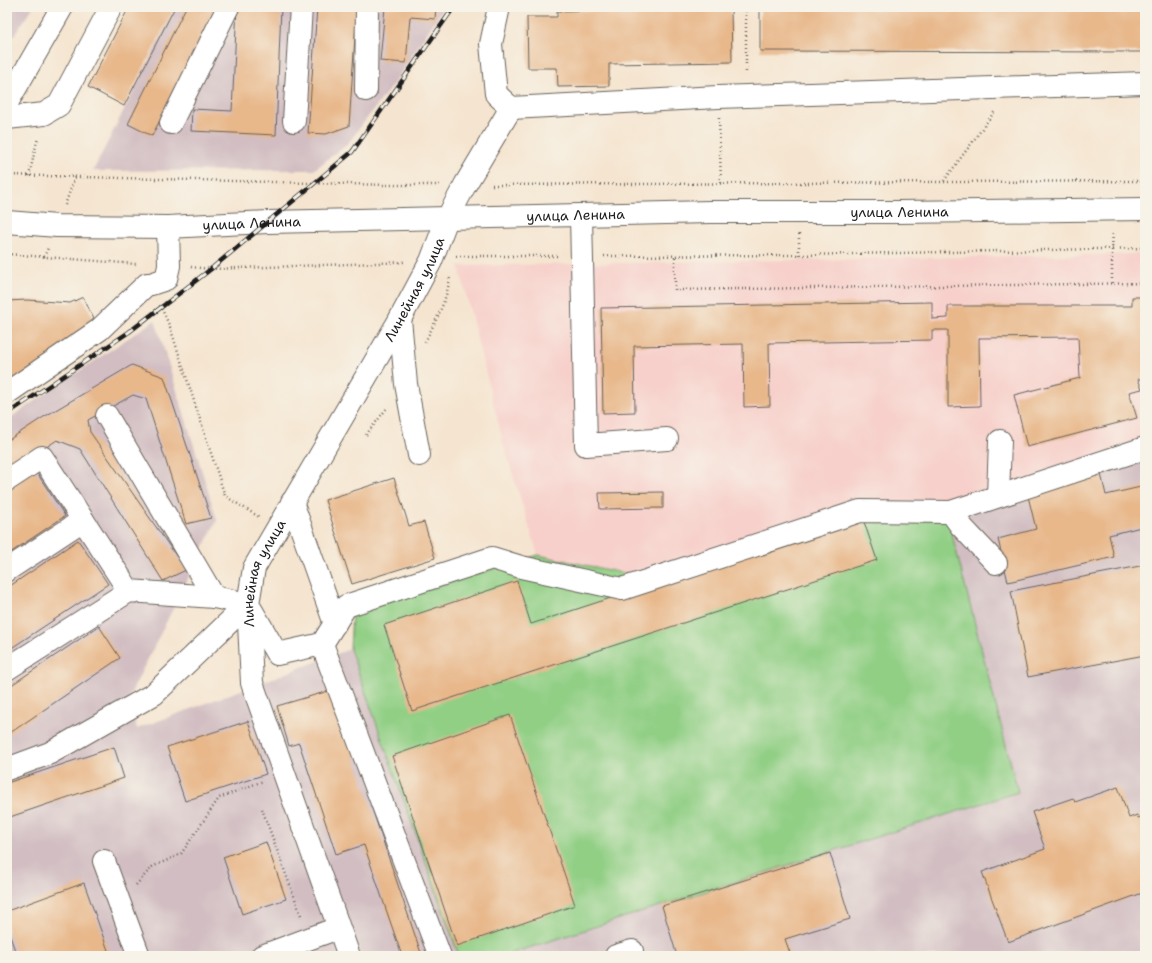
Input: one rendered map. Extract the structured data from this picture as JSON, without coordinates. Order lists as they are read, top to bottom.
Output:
{
  "streets": {
    "street": ["улица Ленина", "Линейная улица"]
  },
  "crossings": [
    ["улица Ленина", "Линейная улица"]
  ]
}
